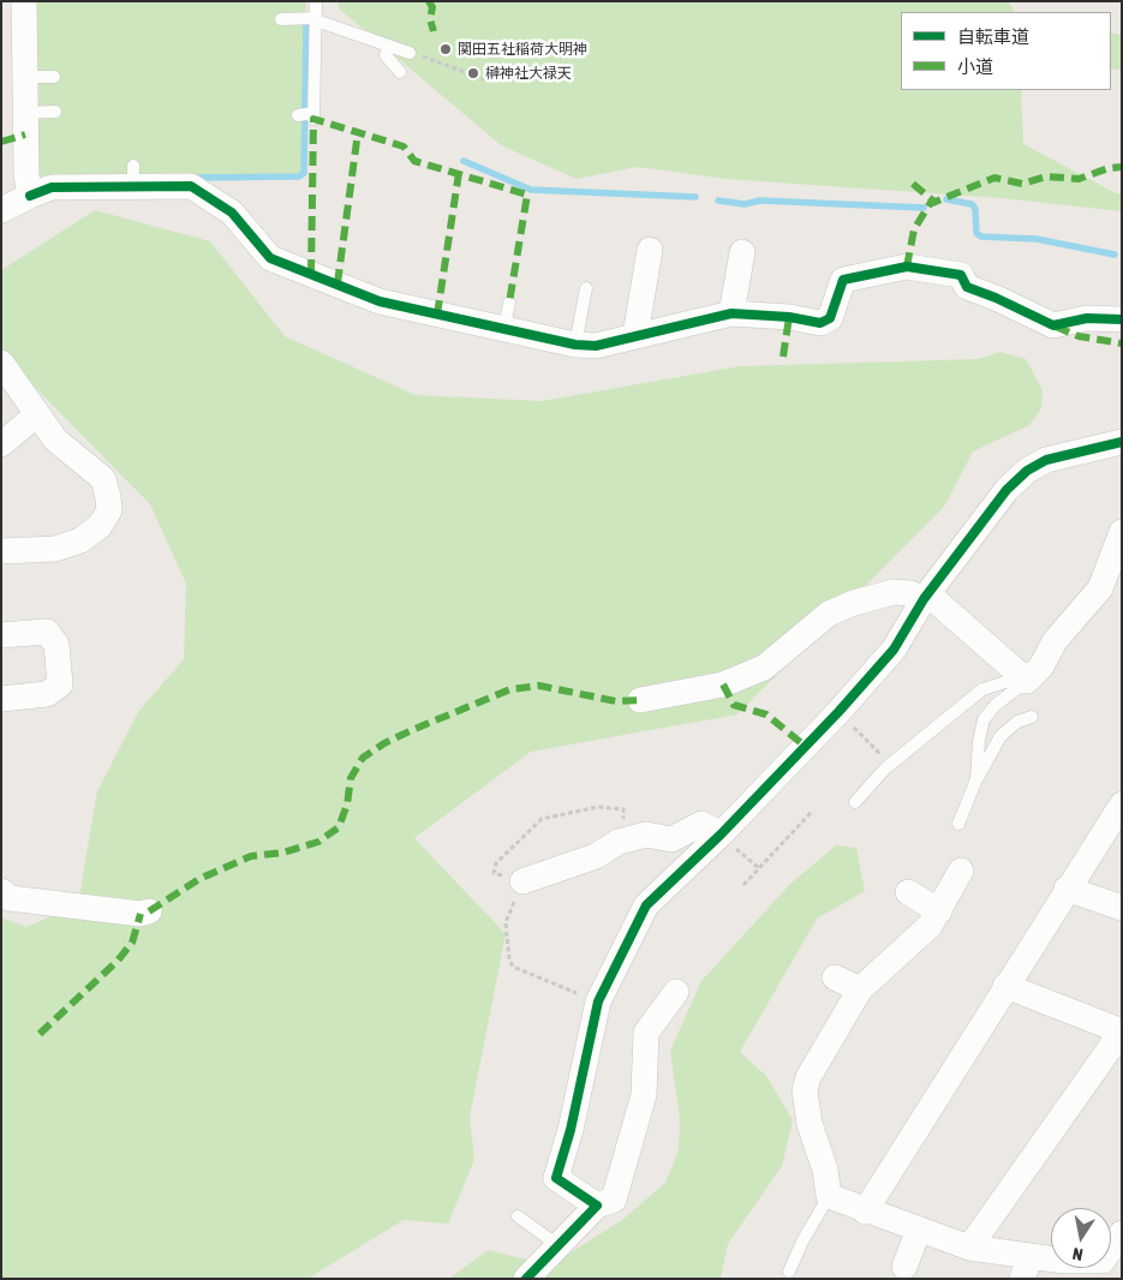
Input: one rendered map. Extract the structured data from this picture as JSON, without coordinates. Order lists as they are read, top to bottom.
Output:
{
  "places": ["関田五社稲荷大明神", "榊神社大禄天"],
  "legend": ["自転車道", "小道"],
  "north": "bottom"
}
